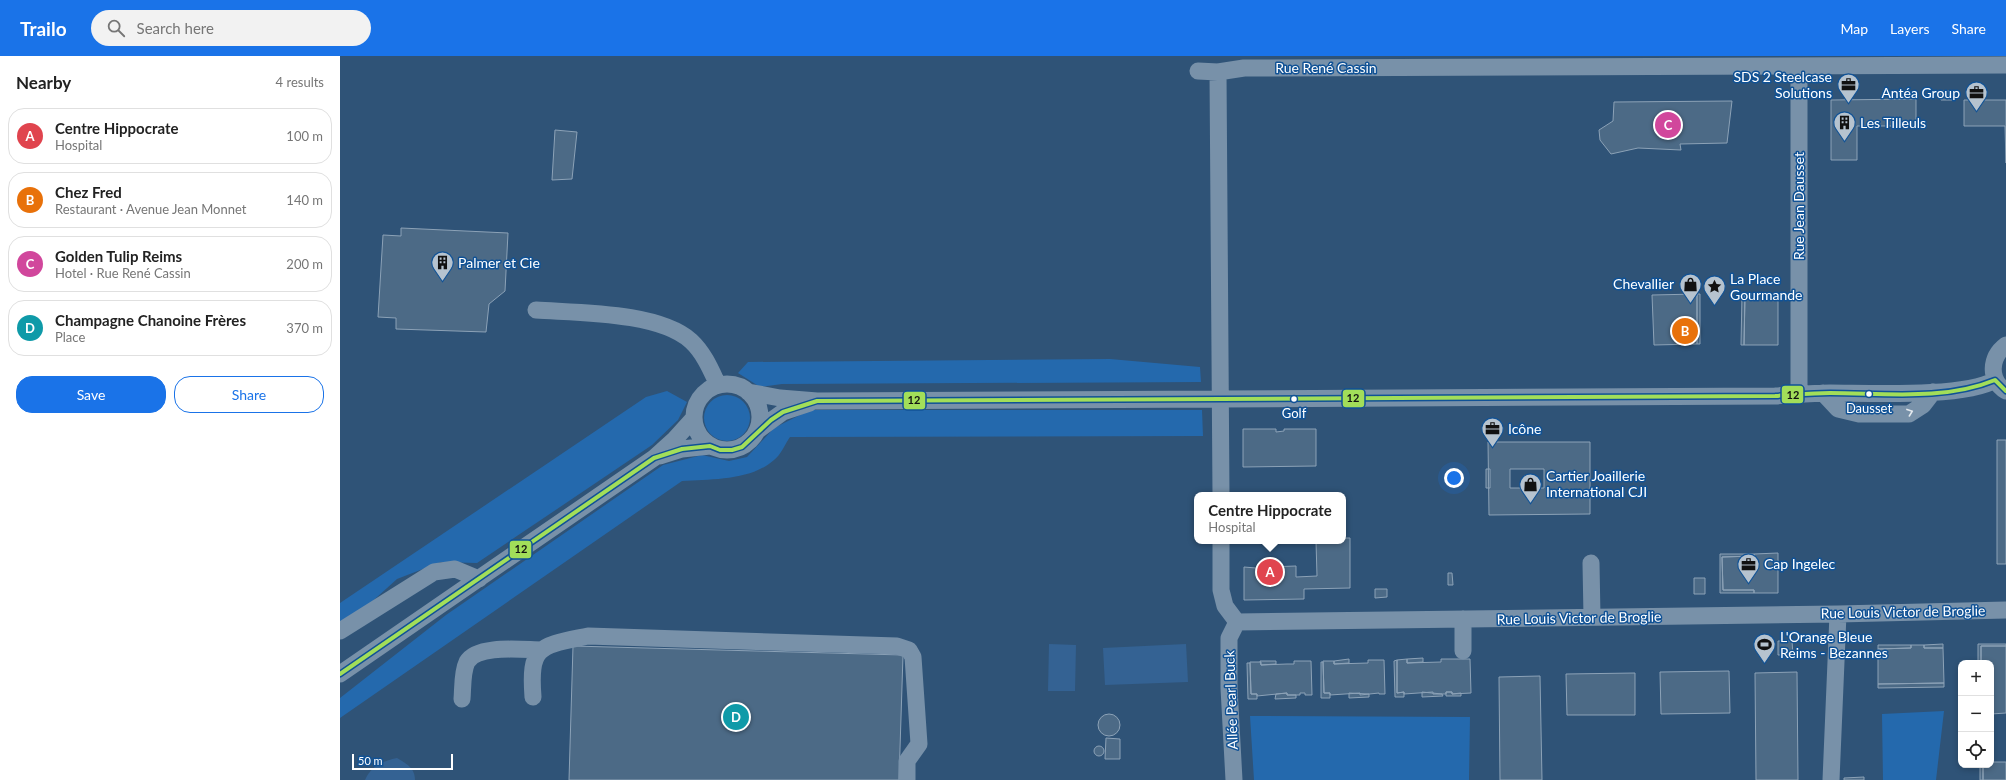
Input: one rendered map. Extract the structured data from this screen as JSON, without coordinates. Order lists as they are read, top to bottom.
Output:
{
  "streets": {
    "street": [
      "Rue René Cassin",
      "Rue Jean Dausset",
      "Rue Louis Victor de Broglie",
      "Allée Pearl Buck"
    ]
  },
  "crossings": [
    ["Rue René Cassin", "Rue Jean Dausset"],
    ["Rue Louis Victor de Broglie", "Allée Pearl Buck"]
  ],
  "places": {
    "office": [
      "SDS 2 Steelcase Solutions",
      "Antéa Group",
      "Icône",
      "Cap Ingelec"
    ],
    "building": ["Les Tilleuls", "Palmer et Cie"],
    "shop": ["Chevallier", "Cartier Joaillerie International CJI"],
    "place": ["La Place Gourmande"],
    "other": ["Dausset", "Golf"],
    "sports": ["L'Orange Bleue Reims - Bezannes"]
  },
  "lines": ["transit line 12"],
  "scale_bar": "50 m",
  "page": {
    "header": "Trailo",
    "search": "Search here",
    "nav": ["Map", "Layers", "Share"],
    "heading": ["Nearby", "4 results"],
    "list": [
      {
        "mark": "A",
        "name": "Centre Hippocrate",
        "note": "Hospital",
        "value": "100 m"
      },
      {
        "mark": "B",
        "name": "Chez Fred",
        "note": "Restaurant · Avenue Jean Monnet",
        "value": "140 m"
      },
      {
        "mark": "C",
        "name": "Golden Tulip Reims",
        "note": "Hotel · Rue René Cassin",
        "value": "200 m"
      },
      {
        "mark": "D",
        "name": "Champagne Chanoine Frères",
        "note": "Place",
        "value": "370 m"
      }
    ],
    "pins": [
      "C",
      "B",
      "A",
      "D"
    ],
    "buttons": ["Save", "Share"],
    "popup": ["Centre Hippocrate", "Hospital"],
    "map_buttons": ["+", "−"],
    "scale": "50 m"
  }
}
